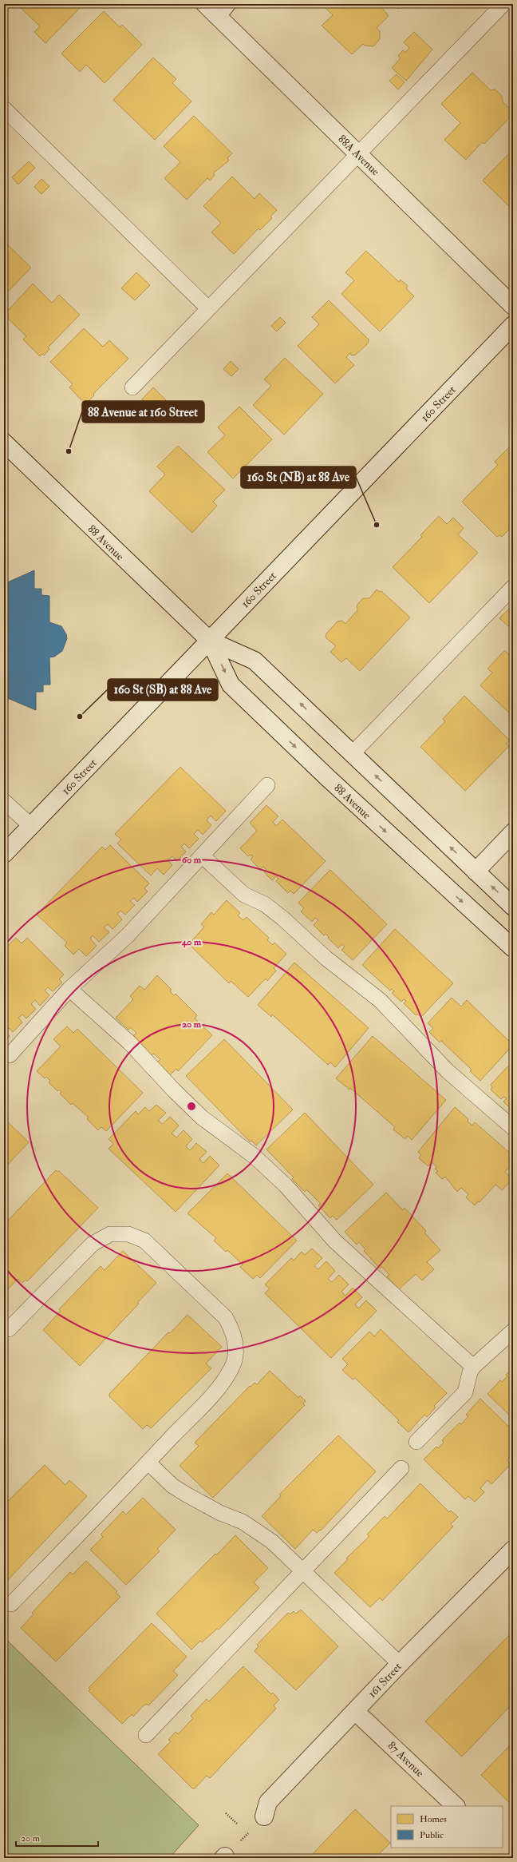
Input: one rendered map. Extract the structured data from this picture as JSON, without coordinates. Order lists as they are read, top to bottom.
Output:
{
  "streets": {
    "main road": [
      "88A Avenue",
      "160 Street",
      "88 Avenue",
      "161 Street",
      "87 Avenue"
    ]
  },
  "crossings": [
    ["160 Street", "88 Avenue"],
    ["161 Street", "87 Avenue"]
  ],
  "places": ["88 Avenue at 160 Street", "160 St (NB) at 88 Ave", "160 St (SB) at 88 Ave"],
  "legend": ["Homes", "Public"],
  "scale_bar": "20 m",
  "rings": ["60 m", "40 m", "20 m"]
}
